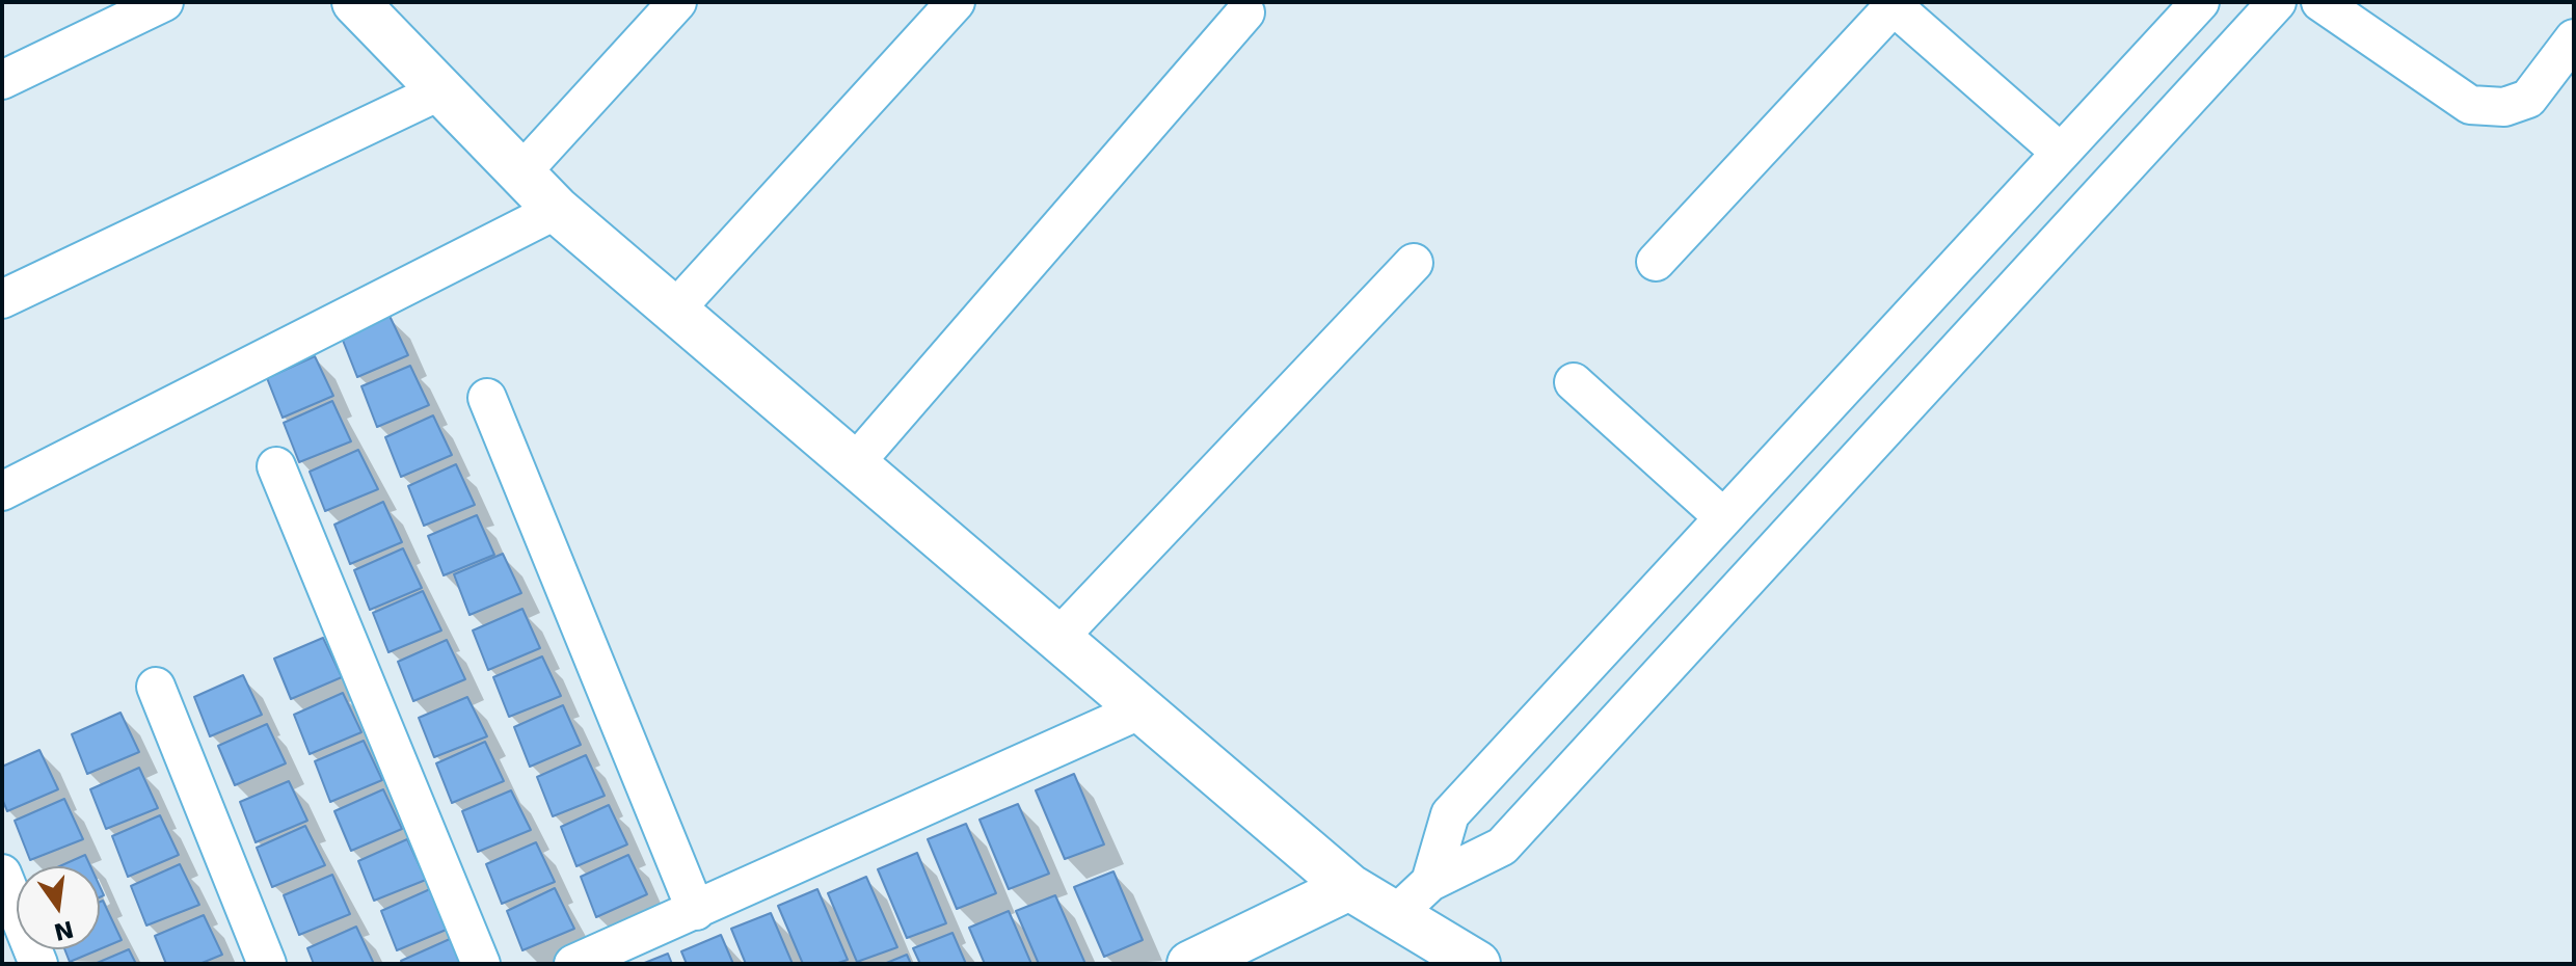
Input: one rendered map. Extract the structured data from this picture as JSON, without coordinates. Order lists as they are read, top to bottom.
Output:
{
  "north": "bottom"
}
